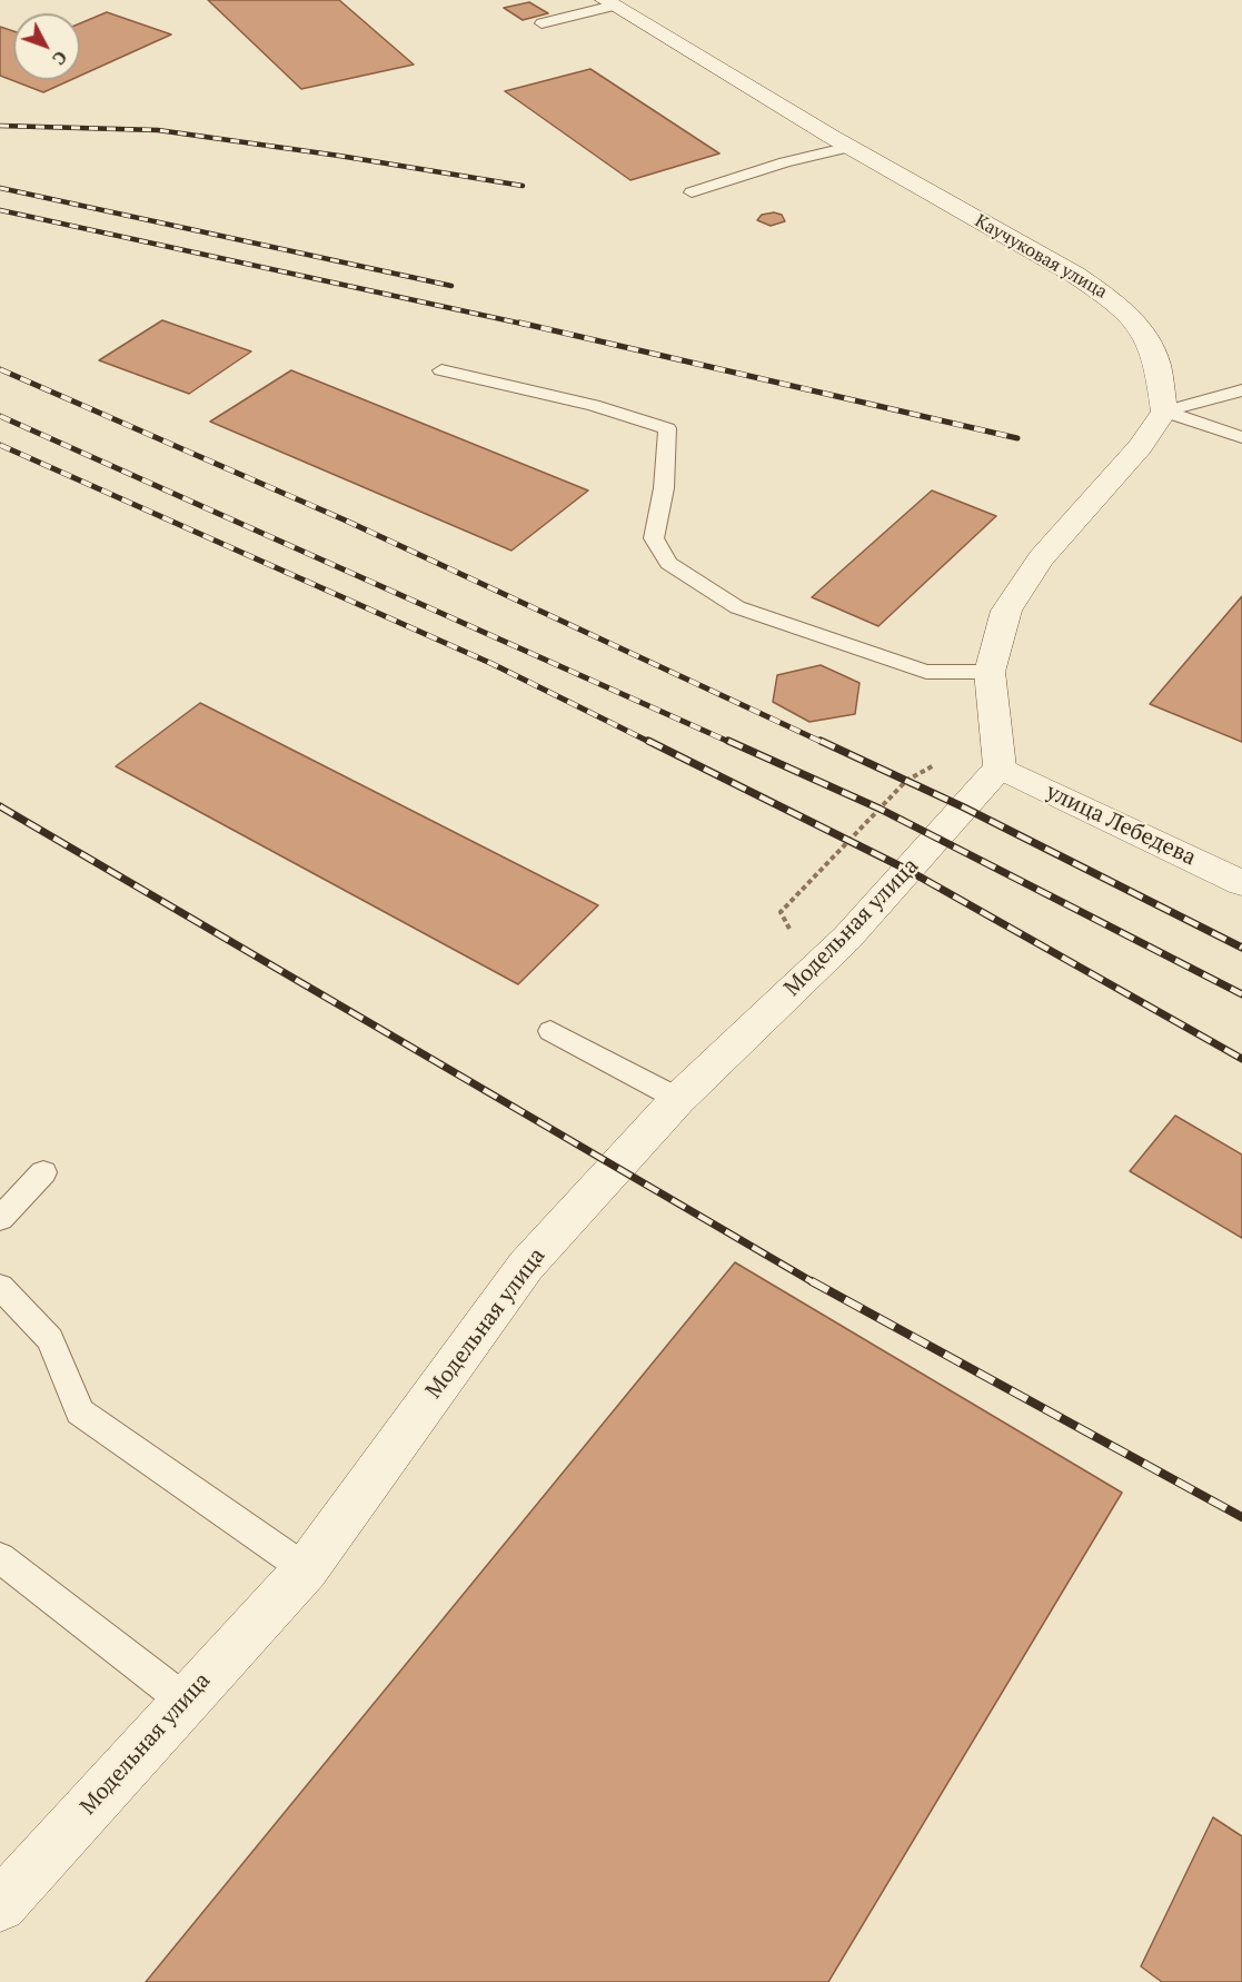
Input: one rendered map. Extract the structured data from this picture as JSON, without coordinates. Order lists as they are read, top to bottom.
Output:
{
  "streets": {
    "street": ["Каучуковая улица", "улица Лебедева", "Модельная улица"]
  },
  "crossings": [
    ["улица Лебедева", "Модельная улица"]
  ],
  "north": "bottom right"
}
